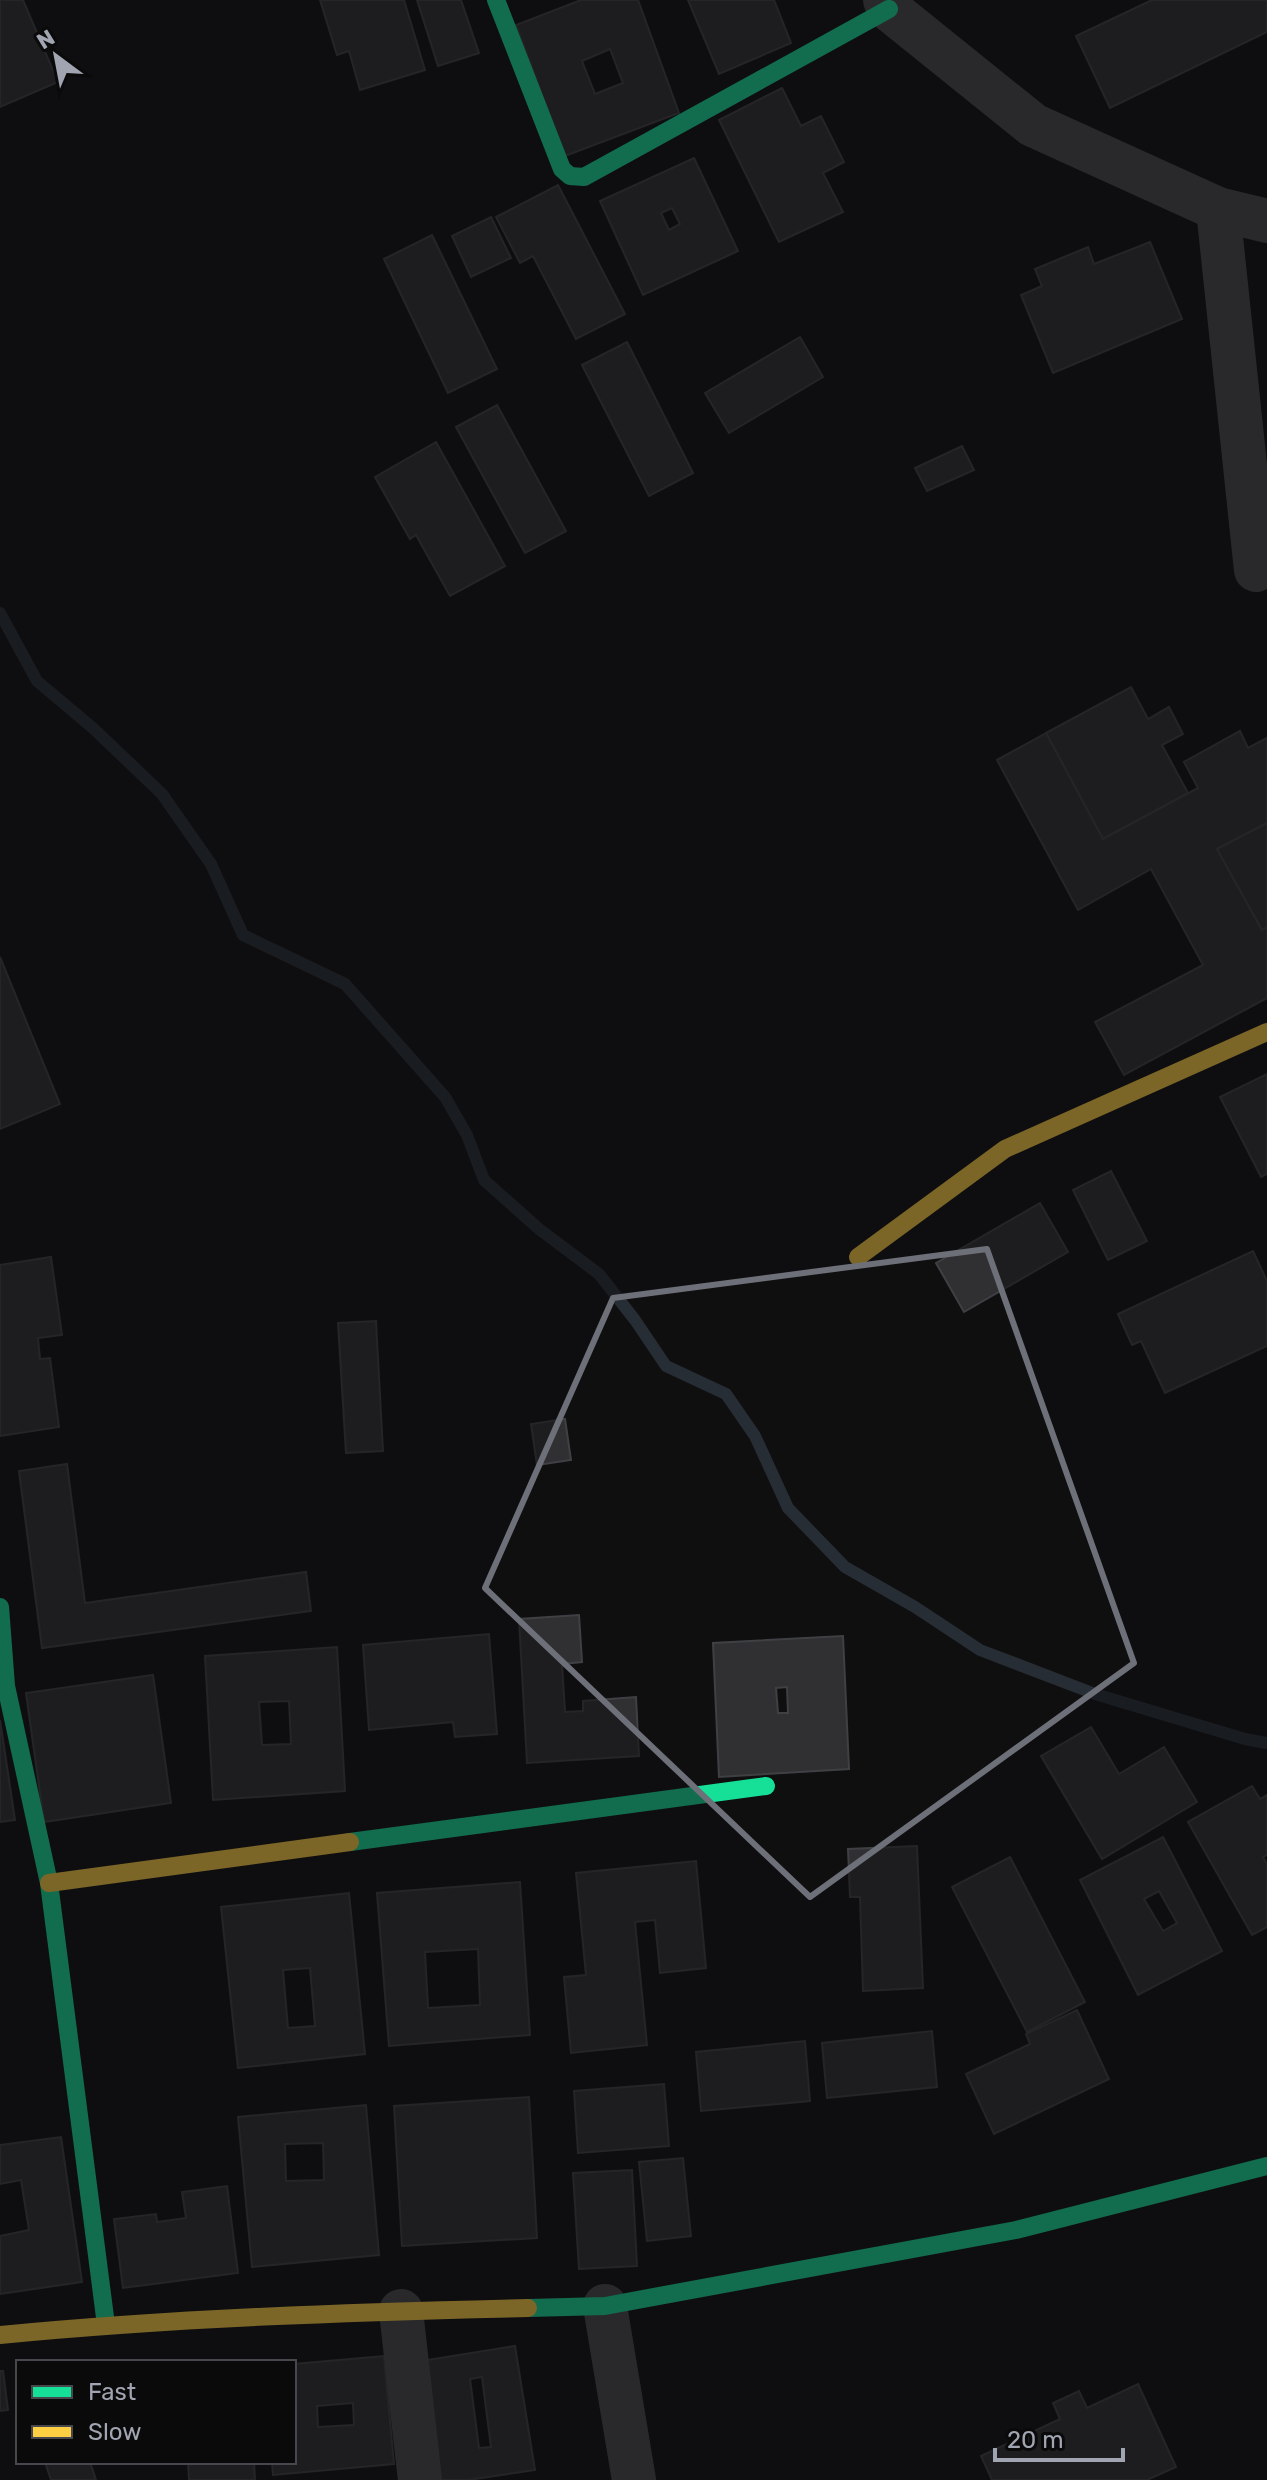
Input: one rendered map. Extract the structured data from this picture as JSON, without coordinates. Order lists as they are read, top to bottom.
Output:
{
  "legend": ["Fast", "Slow"],
  "scale_bar": "20 m",
  "north": "top left"
}
